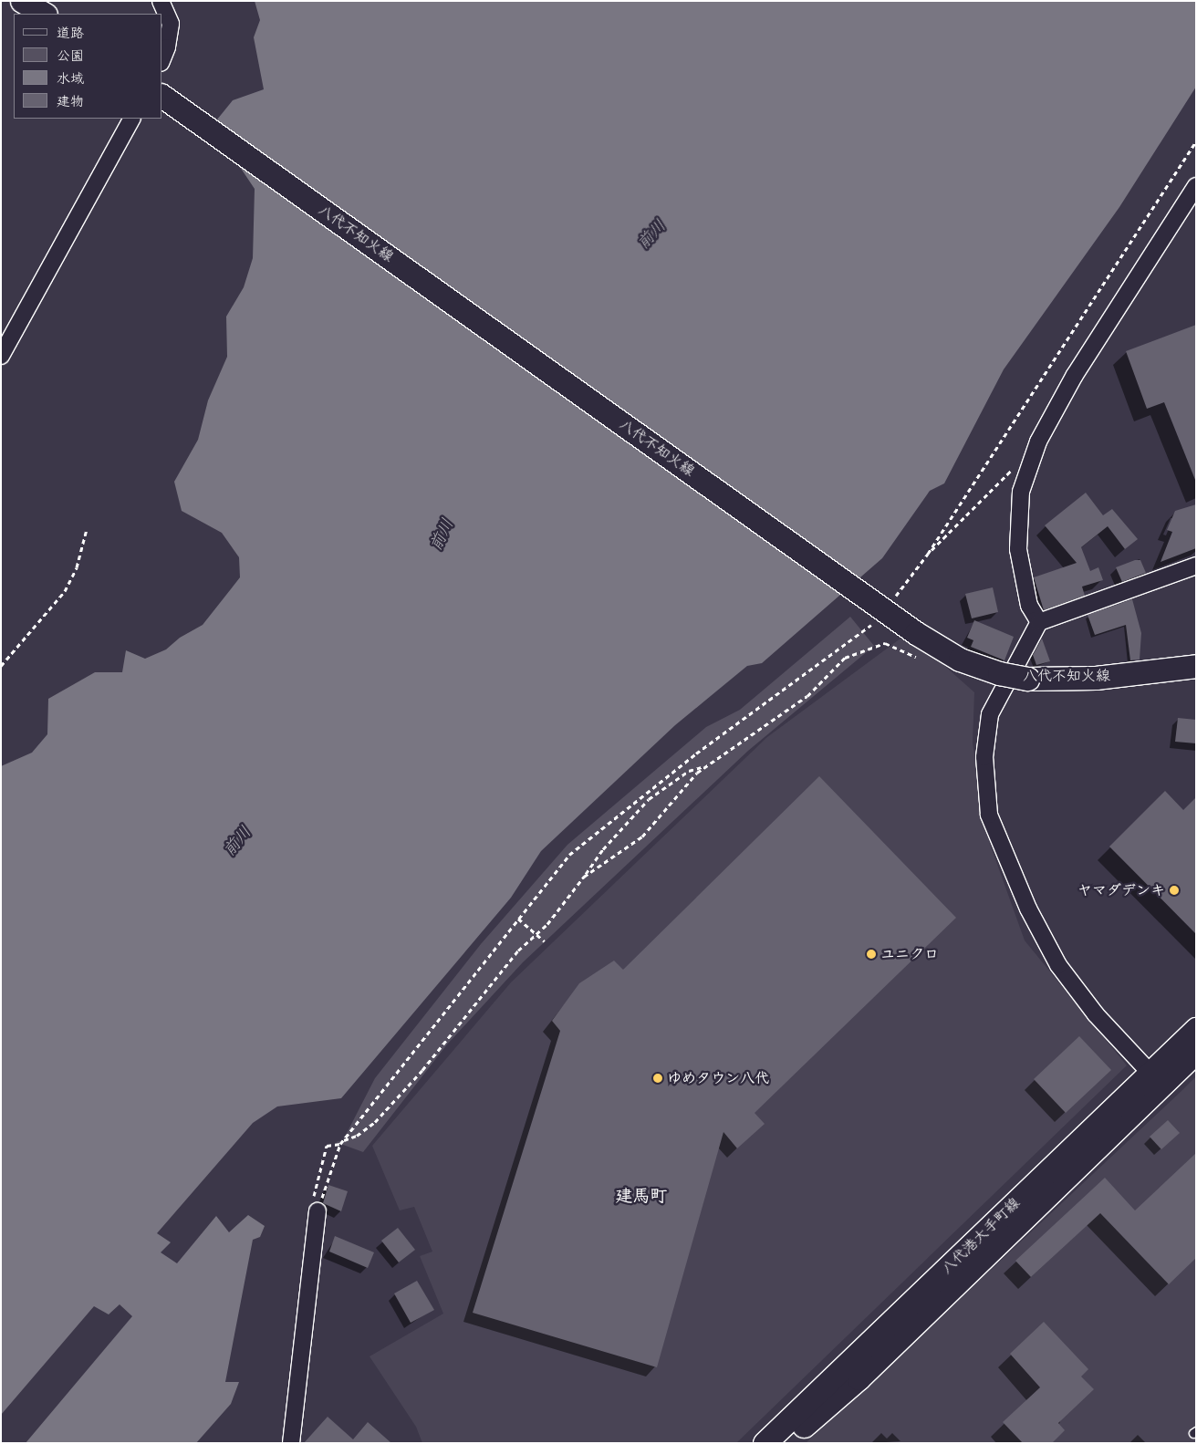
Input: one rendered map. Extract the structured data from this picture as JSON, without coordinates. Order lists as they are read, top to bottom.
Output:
{
  "streets": {
    "main road": ["八代不知火線", "八代港大手町線"]
  },
  "districts": ["建馬町"],
  "water": ["前川"],
  "places": ["ヤマダデンキ", "ユニクロ", "ゆめタウン八代"],
  "legend": [
    "道路",
    "公園",
    "水域",
    "建物"
  ]
}
